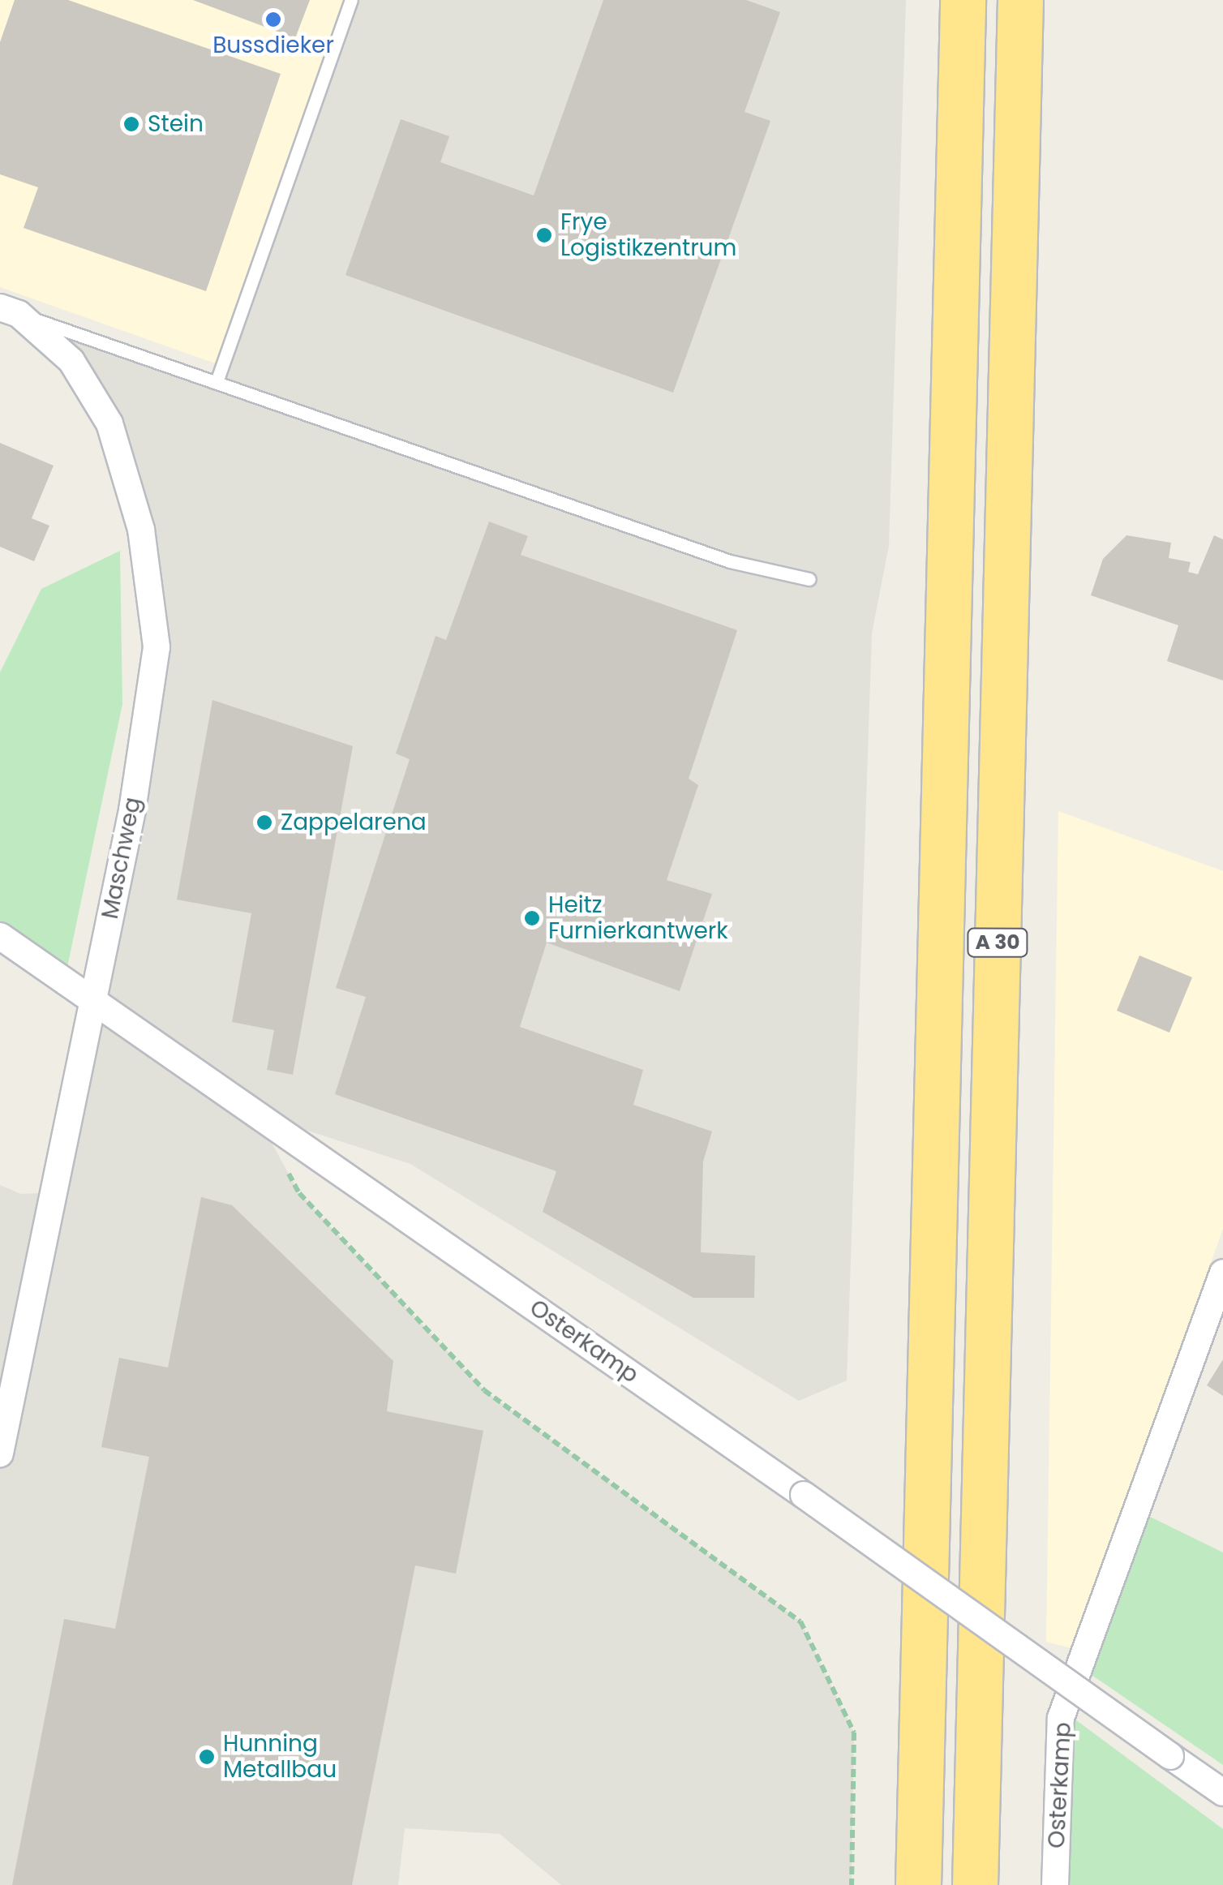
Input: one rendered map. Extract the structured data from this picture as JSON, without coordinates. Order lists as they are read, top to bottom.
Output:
{
  "streets": {
    "highway": ["A 30"],
    "street": ["Maschweg", "Osterkamp"]
  },
  "crossings": [
    ["Maschweg", "Osterkamp"]
  ],
  "places": [
    "Bussdieker",
    "Stein",
    "Frye Logistikzentrum",
    "Zappelarena",
    "Heitz Furnierkantwerk",
    "Hunning Metallbau"
  ]
}
